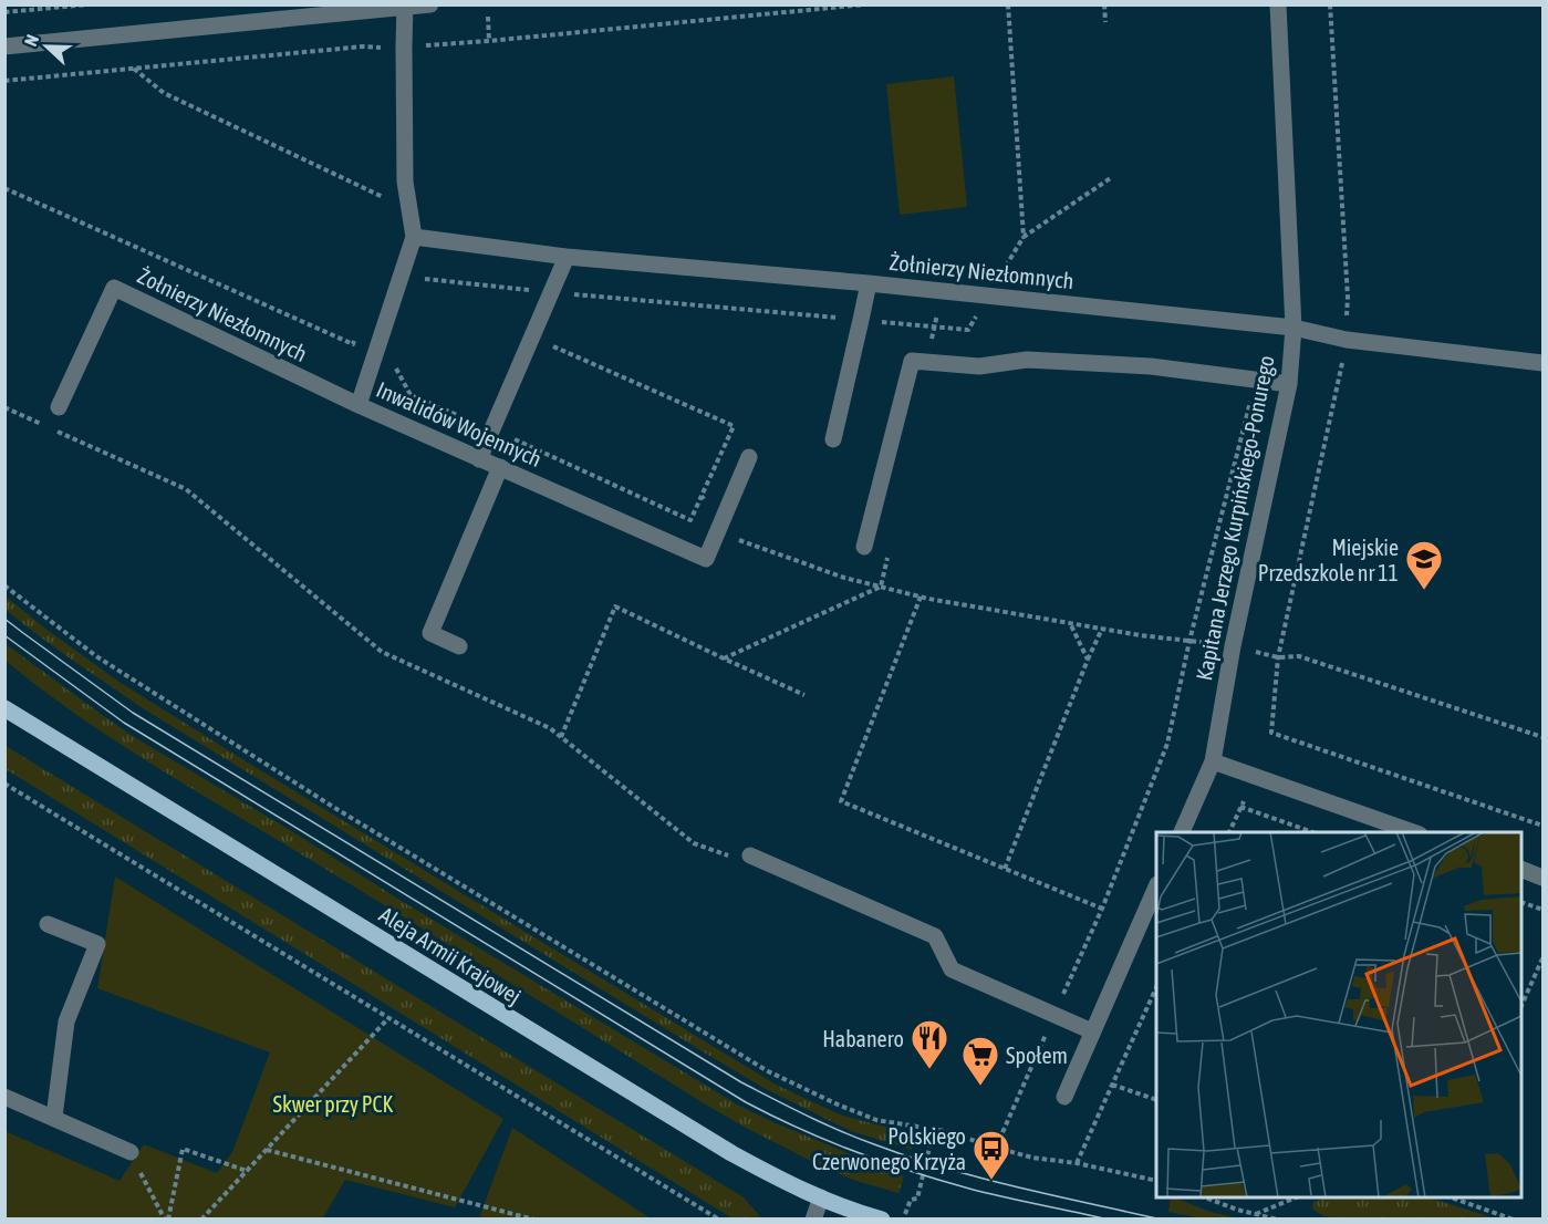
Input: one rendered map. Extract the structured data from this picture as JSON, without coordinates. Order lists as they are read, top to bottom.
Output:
{
  "streets": {
    "main road": ["Aleja Armii Krajowej"],
    "street": ["Żołnierzy Niezłomnych", "Inwalidów Wojennych", "Kapitana Jerzego Kurpińskiego-Ponurego"]
  },
  "crossings": [
    ["Żołnierzy Niezłomnych", "Inwalidów Wojennych"],
    ["Żołnierzy Niezłomnych", "Kapitana Jerzego Kurpińskiego-Ponurego"]
  ],
  "parks": ["Skwer przy PCK"],
  "places": {
    "school or university": ["Miejskie Przedszkole nr 11"],
    "restaurant": ["Habanero"],
    "supermarket": ["Społem"],
    "bus stop": ["Polskiego Czerwonego Krzyża"]
  },
  "north": "left"
}
